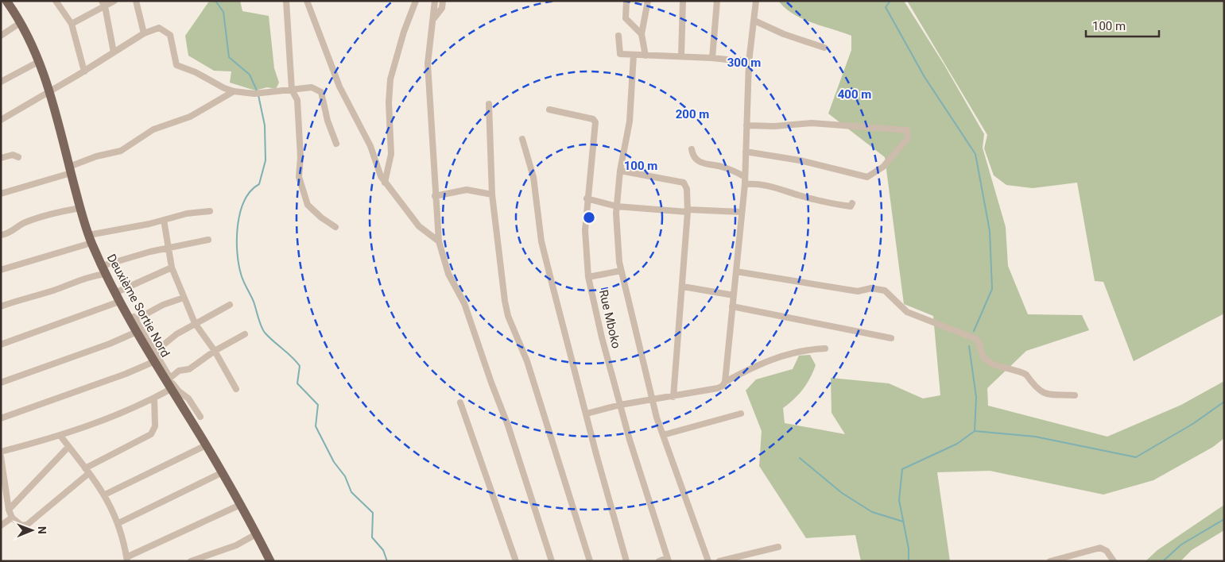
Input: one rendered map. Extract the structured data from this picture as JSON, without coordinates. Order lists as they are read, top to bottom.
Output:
{
  "streets": {
    "main road": ["Deuxième Sortie Nord"],
    "street": ["Rue Mboko"]
  },
  "scale_bar": "100 m",
  "north": "right",
  "rings": [
    "300 m",
    "400 m",
    "200 m",
    "100 m"
  ]
}
